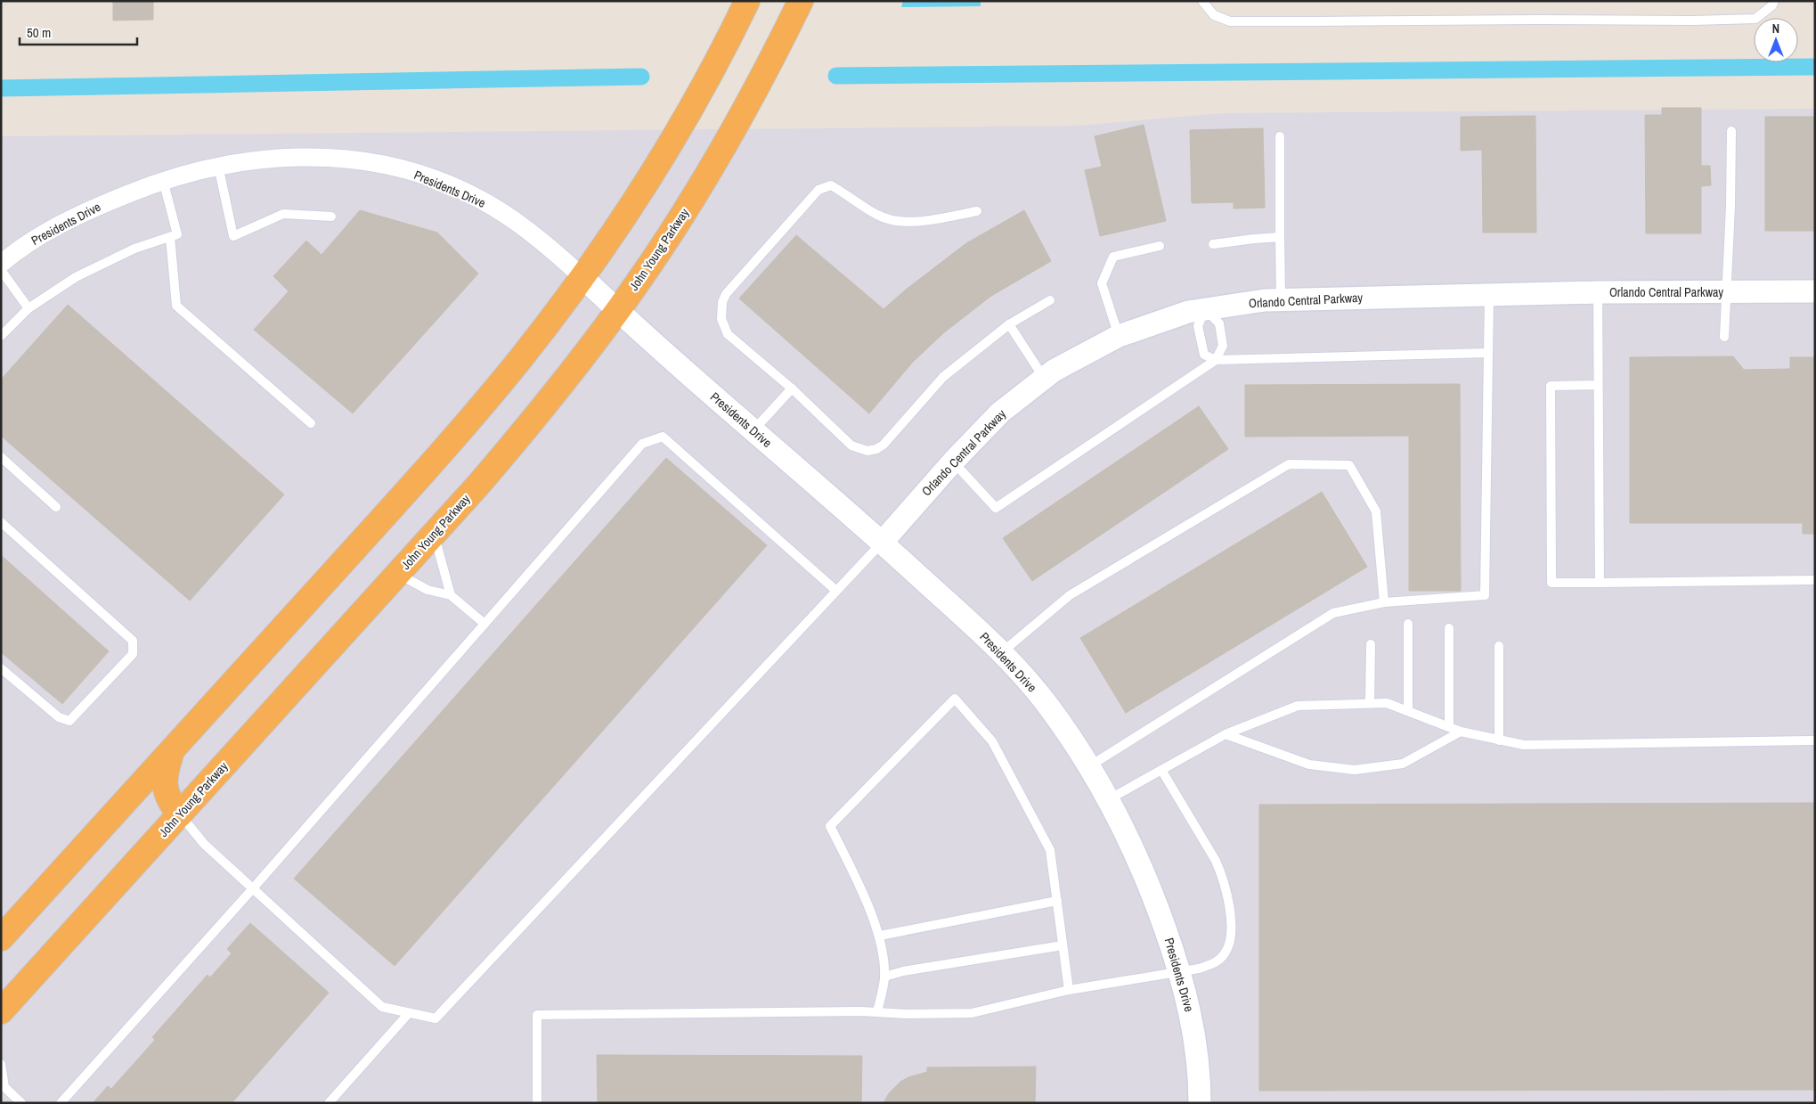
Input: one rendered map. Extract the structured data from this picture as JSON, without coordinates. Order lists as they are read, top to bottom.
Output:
{
  "streets": {
    "highway": ["John Young Parkway"],
    "street": ["Presidents Drive", "Orlando Central Parkway"]
  },
  "crossings": [
    ["Presidents Drive", "John Young Parkway"],
    ["Presidents Drive", "Orlando Central Parkway"]
  ],
  "scale_bar": "50 m",
  "north": "top"
}
